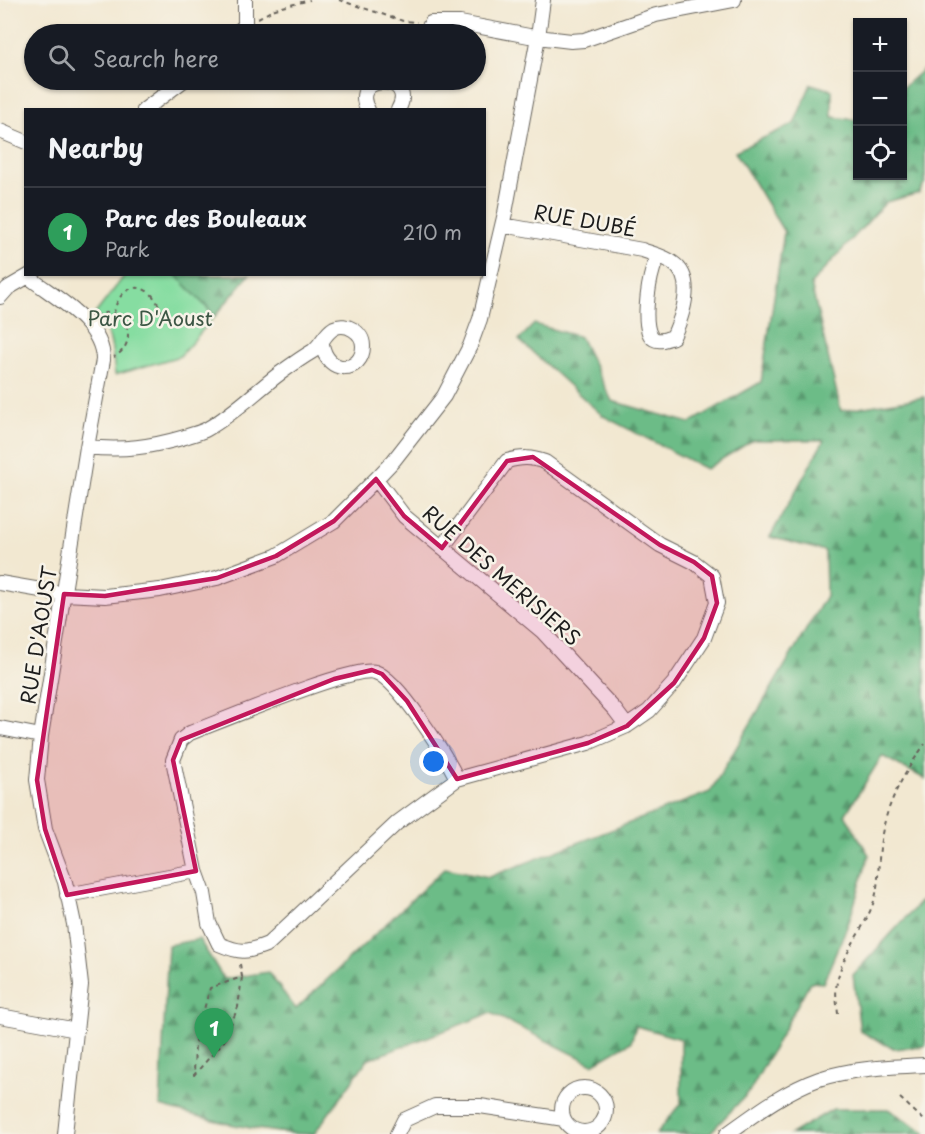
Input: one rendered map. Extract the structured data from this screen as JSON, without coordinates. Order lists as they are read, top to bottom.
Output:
{
  "streets": {
    "street": ["RUE DUBÉ", "RUE DES MERISIERS", "RUE D'AOUST"]
  },
  "parks": ["Parc D'Aoust"],
  "page": {
    "map_buttons": ["+", "−"],
    "search": "Search here",
    "heading": "Nearby",
    "list": [
      {
        "mark": "1",
        "name": "Parc des Bouleaux",
        "note": "Park",
        "value": "210 m"
      }
    ],
    "pins": "1"
  }
}
